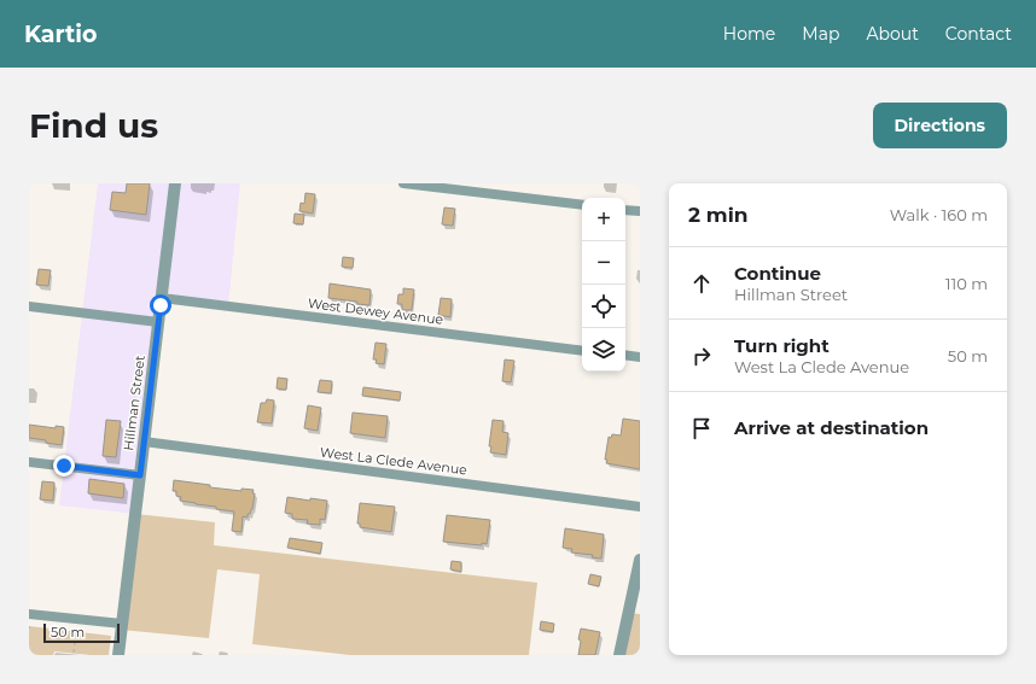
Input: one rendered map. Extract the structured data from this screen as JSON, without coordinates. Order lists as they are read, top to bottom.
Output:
{
  "streets": {
    "street": ["West Dewey Avenue", "Hillman Street", "West La Clede Avenue"]
  },
  "crossings": [
    ["West Dewey Avenue", "Hillman Street"],
    ["Hillman Street", "West La Clede Avenue"]
  ],
  "scale_bar": "50 m",
  "page": {
    "header": "Kartio",
    "nav": [
      "Home",
      "Map",
      "About",
      "Contact"
    ],
    "buttons": "Directions",
    "title": "Find us",
    "heading": ["2 min", "Walk · 160 m"],
    "map_buttons": ["+", "−"],
    "list": [
      ["Continue", "Hillman Street", "110 m"],
      ["Turn right", "West La Clede Avenue", "50 m"],
      "Arrive at destination"
    ],
    "scale": "50 m"
  }
}
